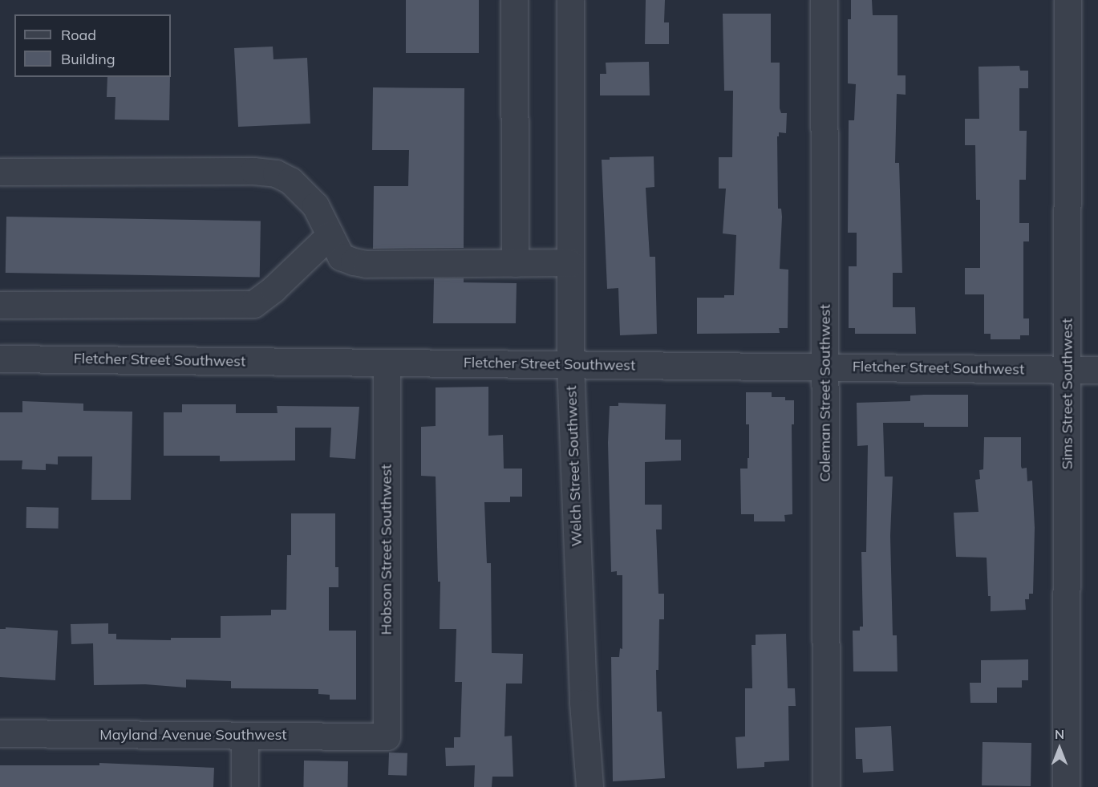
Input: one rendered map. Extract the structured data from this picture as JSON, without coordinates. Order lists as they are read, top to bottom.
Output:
{
  "streets": {
    "street": [
      "Fletcher Street Southwest",
      "Coleman Street Southwest",
      "Sims Street Southwest",
      "Welch Street Southwest",
      "Hobson Street Southwest",
      "Mayland Avenue Southwest"
    ]
  },
  "crossings": [
    ["Fletcher Street Southwest", "Coleman Street Southwest"],
    ["Fletcher Street Southwest", "Sims Street Southwest"],
    ["Fletcher Street Southwest", "Welch Street Southwest"],
    ["Fletcher Street Southwest", "Hobson Street Southwest"],
    ["Hobson Street Southwest", "Mayland Avenue Southwest"]
  ],
  "legend": ["Road", "Building"],
  "north": "top"
}
